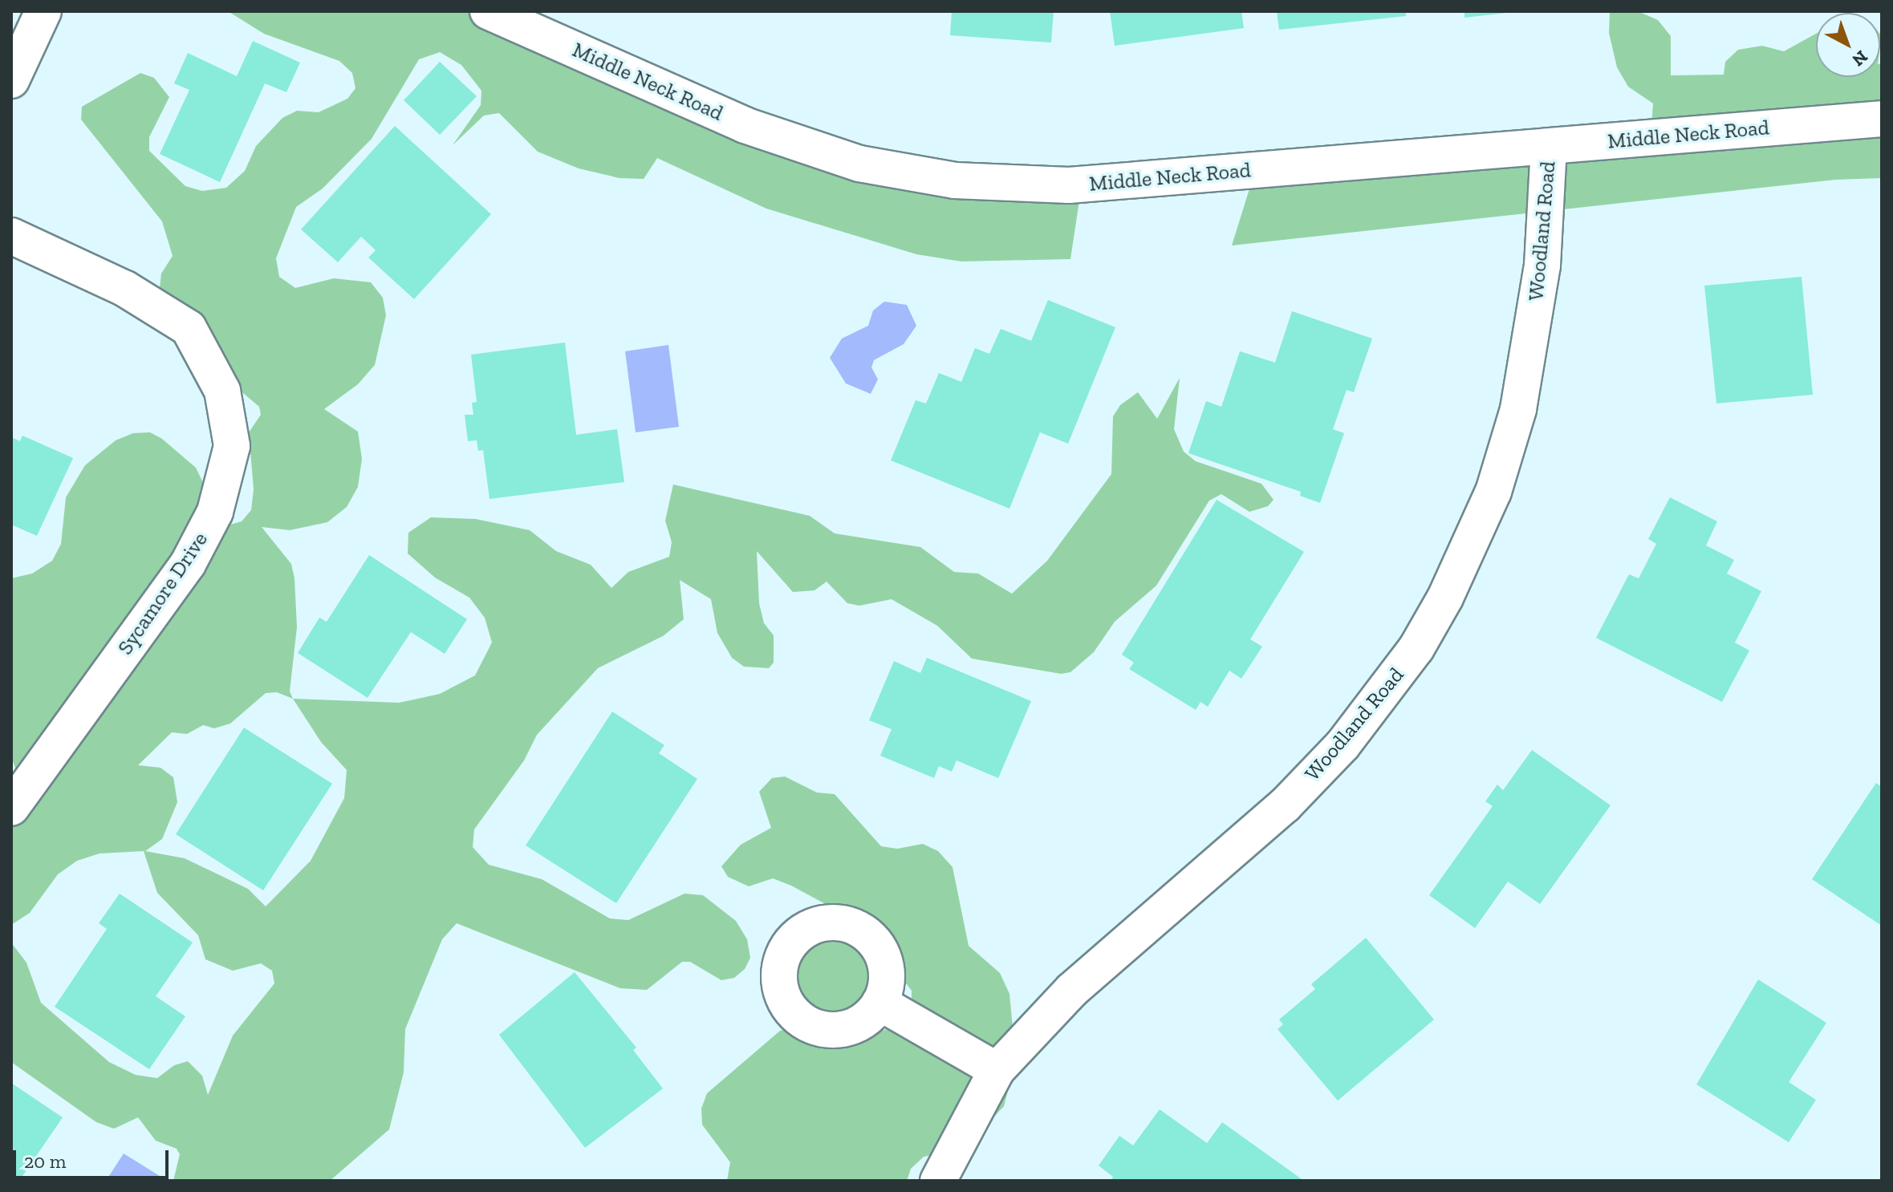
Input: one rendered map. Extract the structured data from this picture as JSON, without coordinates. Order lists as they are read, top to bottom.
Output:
{
  "streets": {
    "street": ["Middle Neck Road", "Woodland Road", "Sycamore Drive"]
  },
  "crossings": [
    ["Middle Neck Road", "Woodland Road"]
  ],
  "scale_bar": "20 m",
  "north": "bottom right"
}
